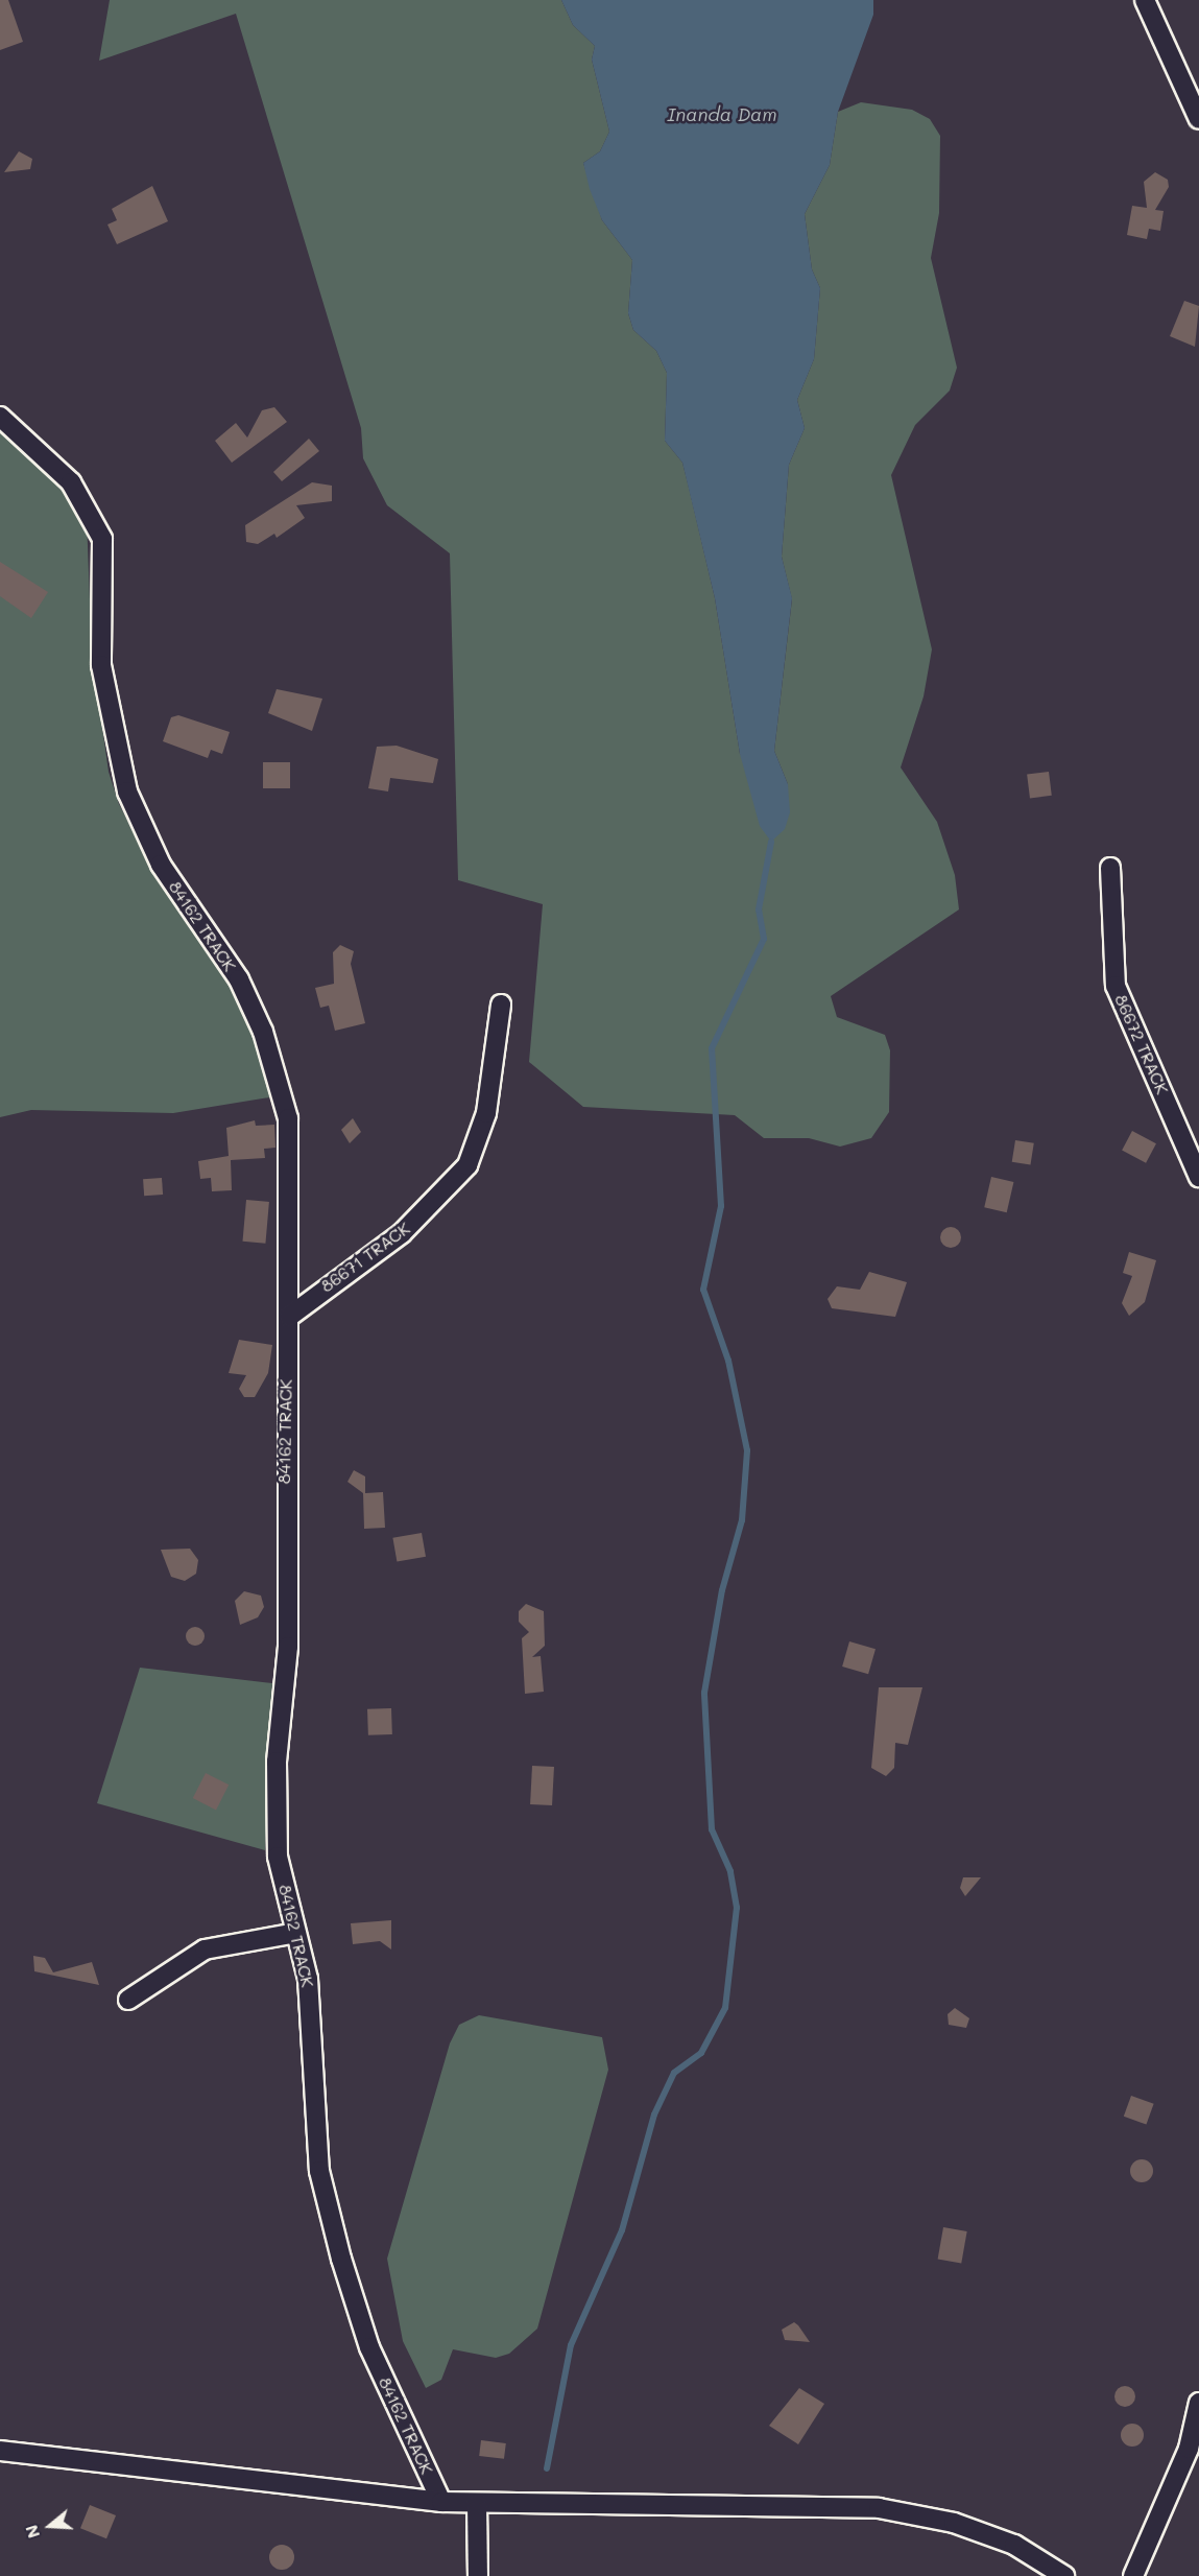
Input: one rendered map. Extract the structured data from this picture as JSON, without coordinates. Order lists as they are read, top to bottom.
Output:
{
  "streets": {
    "street": ["84162 TRACK", "86672 TRACK", "86671 TRACK"]
  },
  "crossings": [
    ["84162 TRACK", "86671 TRACK"]
  ],
  "water": ["Inanda Dam"],
  "north": "left"
}
